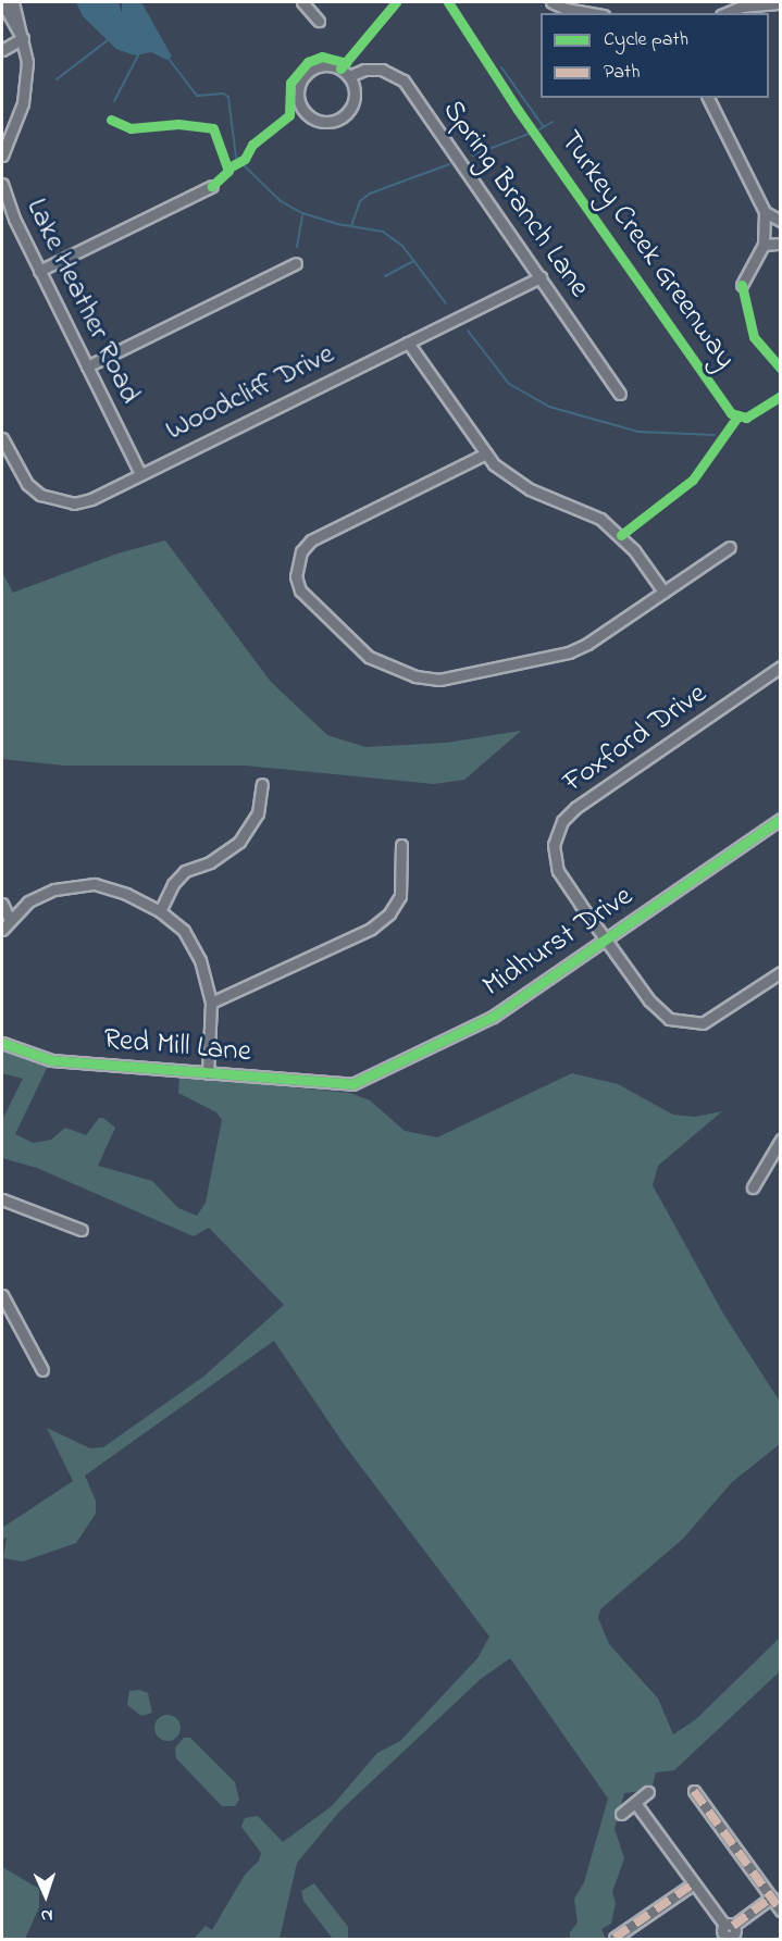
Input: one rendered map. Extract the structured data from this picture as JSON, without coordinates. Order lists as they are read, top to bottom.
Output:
{
  "streets": {
    "street": [
      "Spring Branch Lane",
      "Lake Heather Road",
      "Woodcliff Drive",
      "Foxford Drive",
      "Midhurst Drive",
      "Red Mill Lane"
    ],
    "cycle path": ["Turkey Creek Greenway"]
  },
  "crossings": [
    ["Spring Branch Lane", "Woodcliff Drive"],
    ["Lake Heather Road", "Woodcliff Drive"],
    ["Foxford Drive", "Midhurst Drive"],
    ["Midhurst Drive", "Red Mill Lane"]
  ],
  "legend": ["Cycle path", "Path"],
  "north": "bottom"
}
